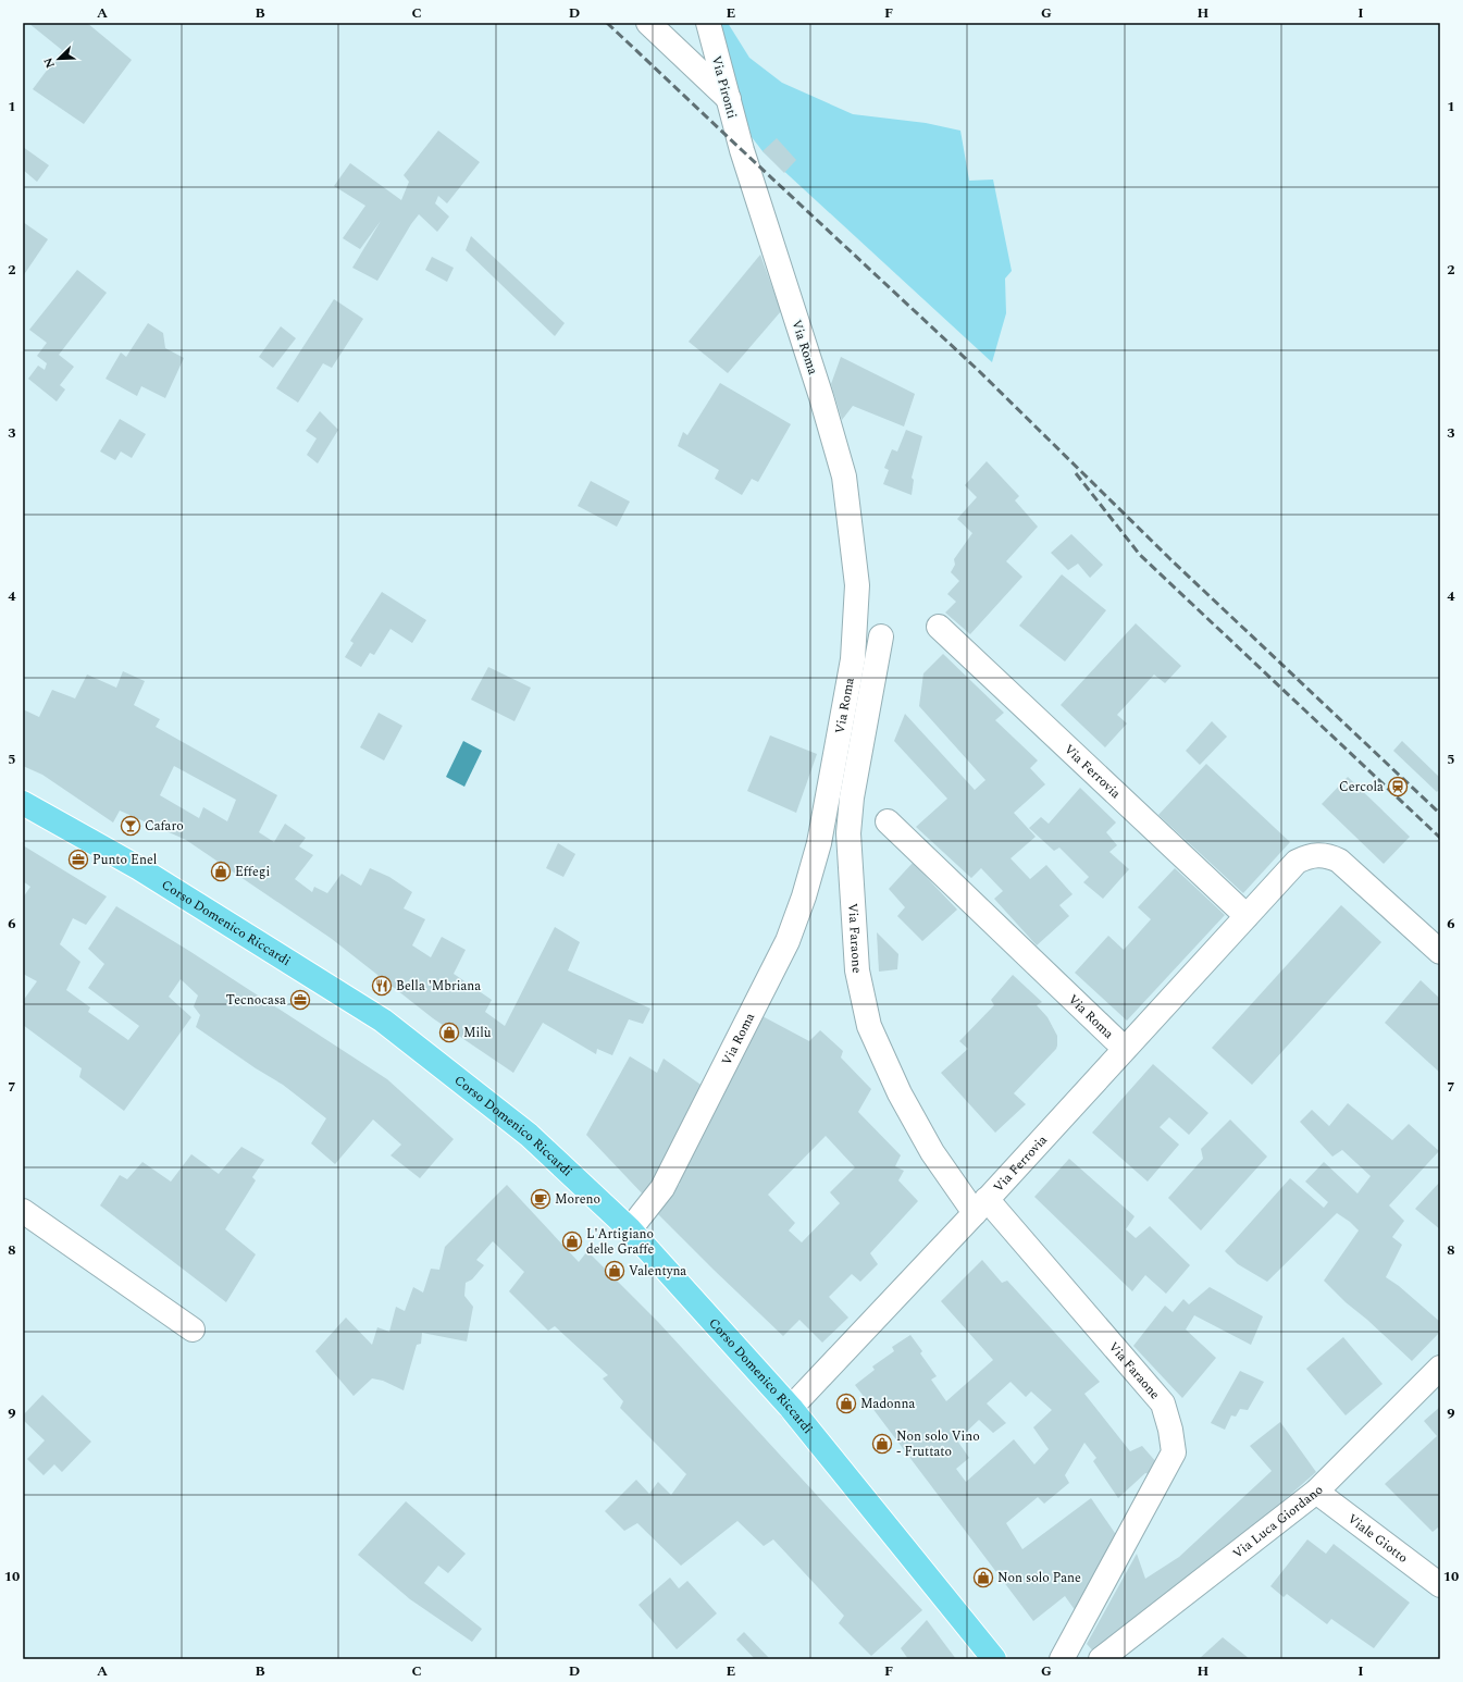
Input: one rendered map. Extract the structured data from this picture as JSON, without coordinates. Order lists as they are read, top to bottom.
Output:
{
  "streets": {
    "main road": ["Corso Domenico Riccardi"],
    "street": [
      "Via Pironti",
      "Via Roma",
      "Via Ferrovia",
      "Via Faraone",
      "Via Luca Giordano",
      "Viale Giotto"
    ]
  },
  "crossings": [
    ["Via Pironti", "Via Roma"],
    ["Via Roma", "Via Ferrovia"],
    ["Via Roma", "Corso Domenico Riccardi"],
    ["Via Ferrovia", "Corso Domenico Riccardi"],
    ["Via Ferrovia", "Via Faraone"],
    ["Via Luca Giordano", "Viale Giotto"]
  ],
  "places": {
    "station": ["Cercola"],
    "bar": ["Cafaro"],
    "office": ["Punto Enel", "Tecnocasa"],
    "shop": [
      "Effegi",
      "Milù",
      "L'Artigiano delle Graffe",
      "Valentyna",
      "Madonna",
      "Non solo Vino - Fruttato",
      "Non solo Pane"
    ],
    "restaurant": ["Bella 'Mbriana"],
    "cafe": ["Moreno"]
  },
  "north": "bottom left",
  "grid": {
    "columns": [
      "A",
      "B",
      "C",
      "D",
      "E",
      "F",
      "G",
      "H",
      "I"
    ],
    "rows": [
      "1",
      "2",
      "3",
      "4",
      "5",
      "6",
      "7",
      "8",
      "9",
      "10"
    ]
  }
}
